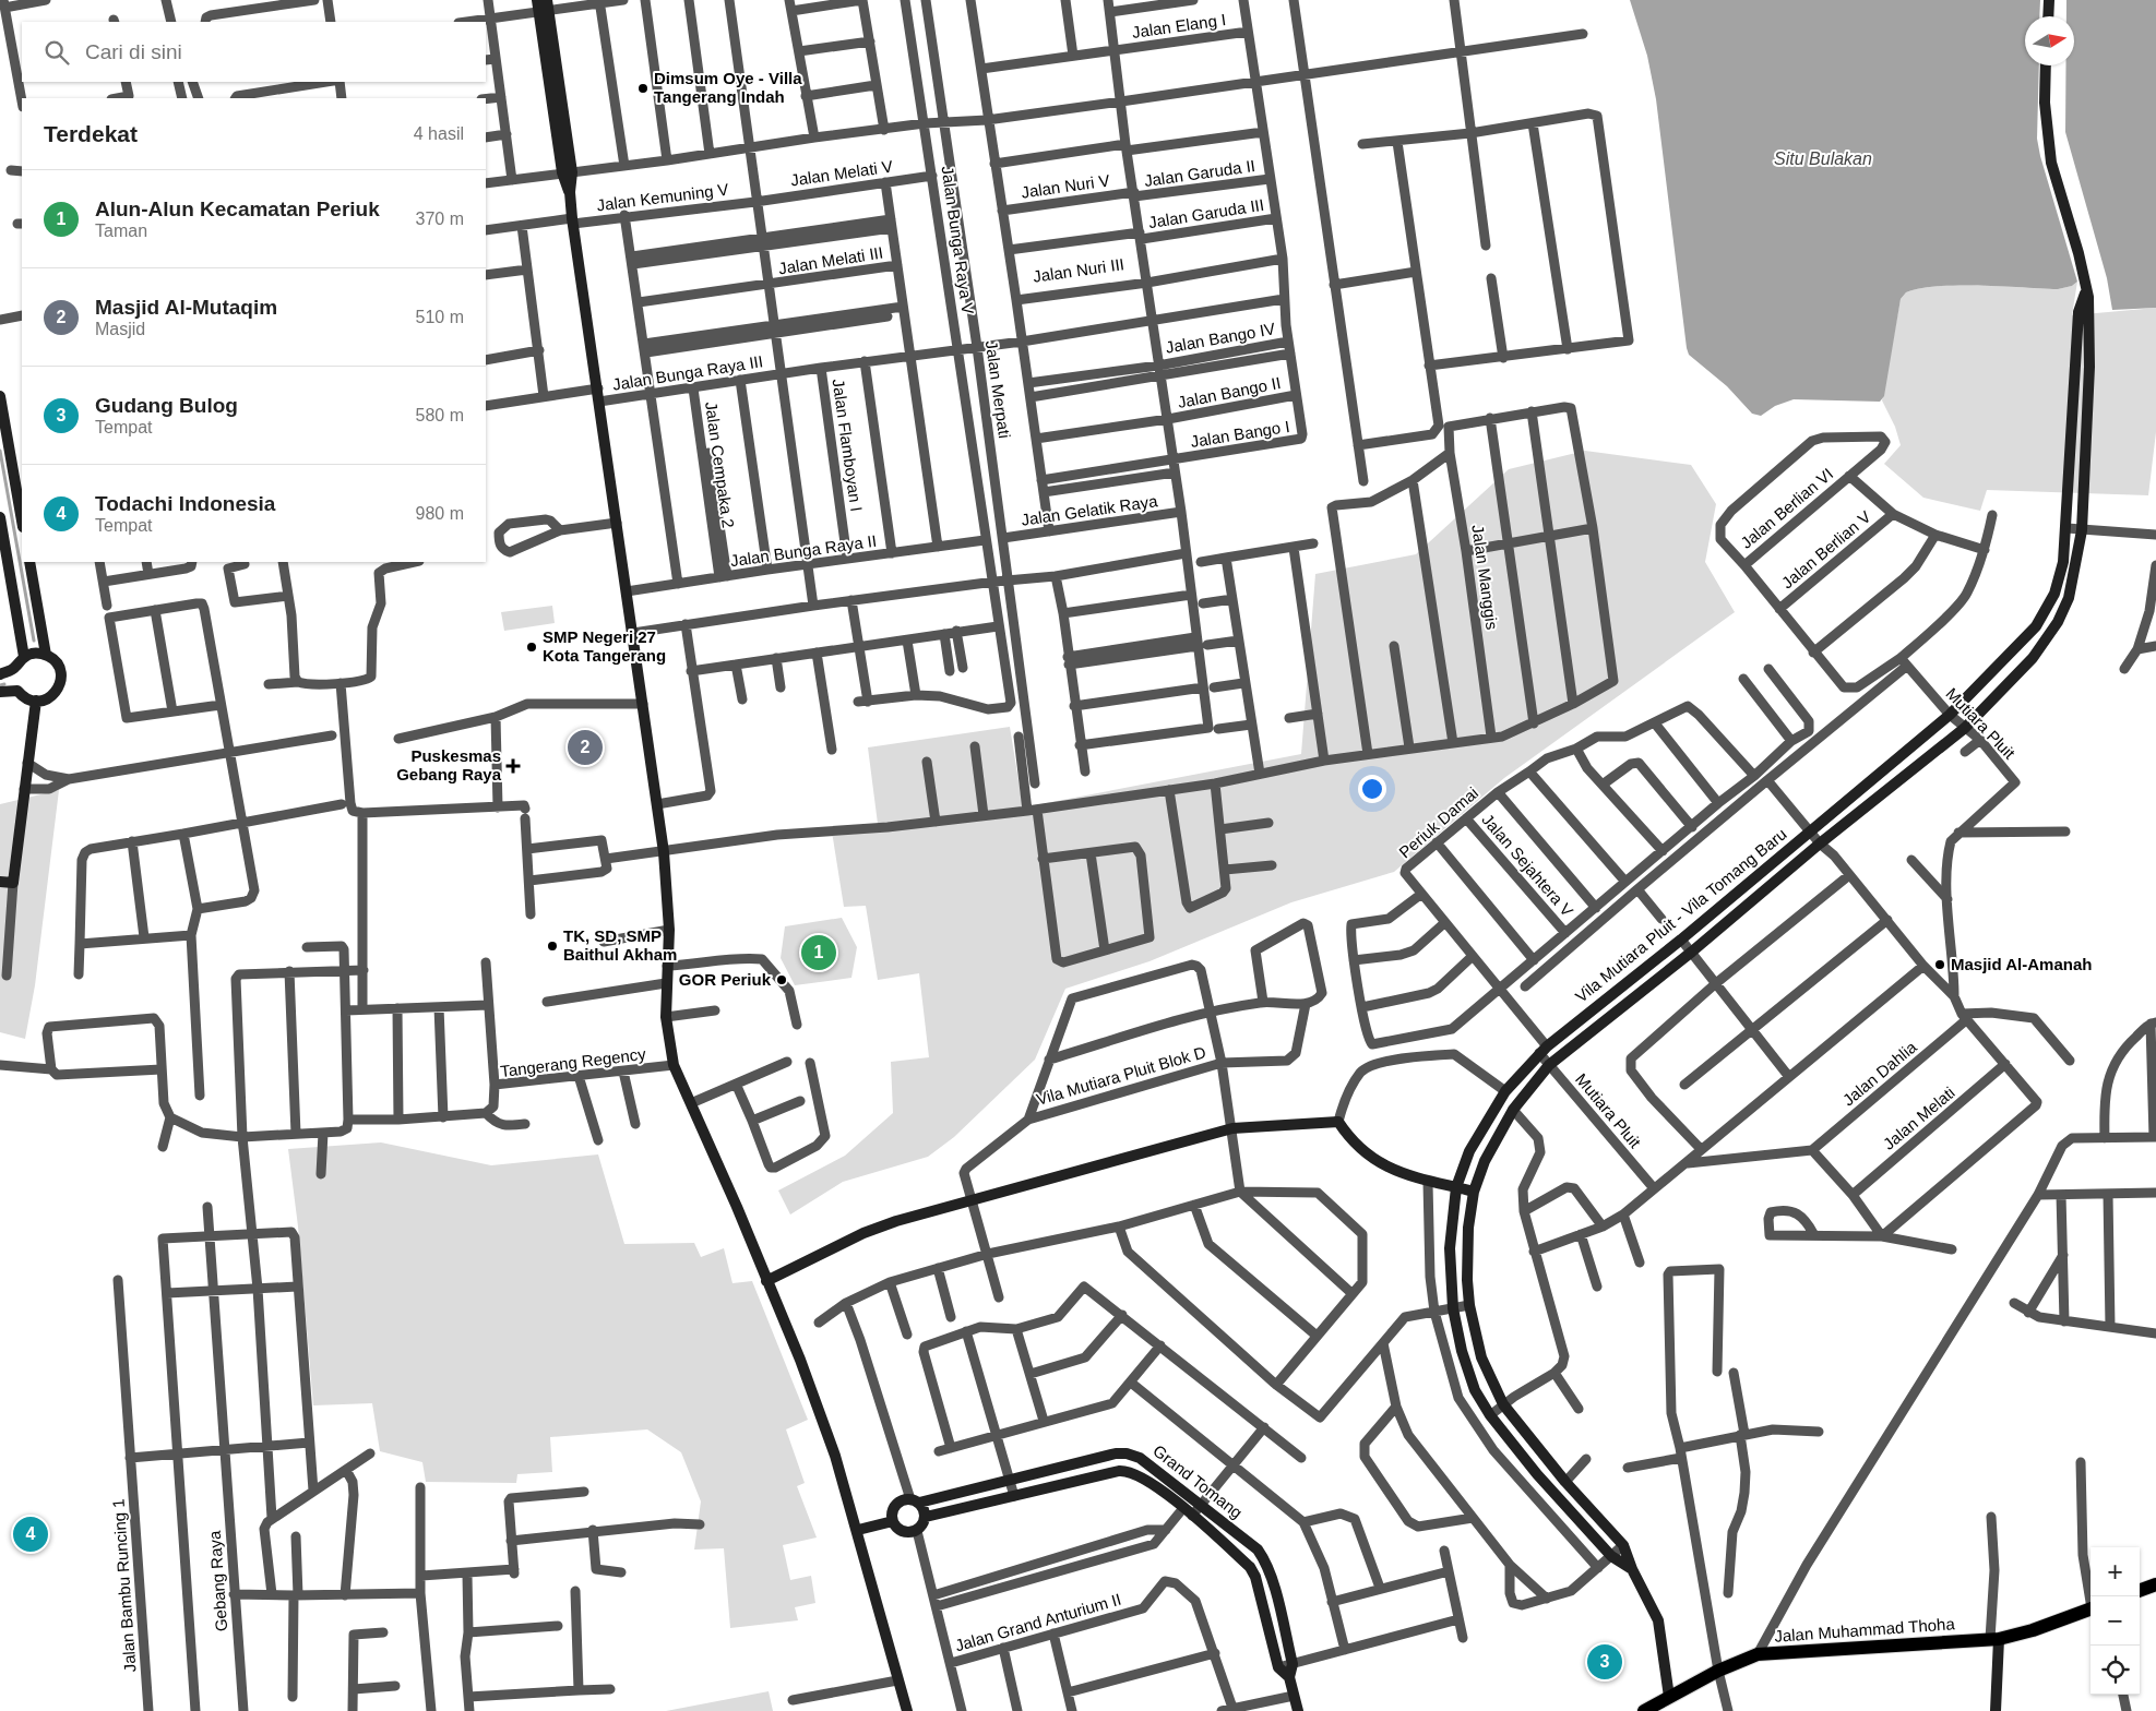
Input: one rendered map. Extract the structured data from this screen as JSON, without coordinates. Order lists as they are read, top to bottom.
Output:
{
  "streets": {
    "main road": ["Jalan Muhammad Thoha"],
    "street": [
      "Jalan Elang I",
      "Jalan Melati V",
      "Jalan Garuda II",
      "Jalan Kemuning V",
      "Jalan Garuda III",
      "Jalan Bunga Raya V",
      "Jalan Melati III",
      "Jalan Nuri III",
      "Jalan Bango IV",
      "Jalan Bunga Raya III",
      "Jalan Merpati",
      "Jalan Bango II",
      "Jalan Bango I",
      "Jalan Flamboyan I",
      "Jalan Cempaka 2",
      "Jalan Berlian VI",
      "Jalan Gelatik Raya",
      "Jalan Berlian V",
      "Jalan Bunga Raya II",
      "Jalan Manggis",
      "Mutiara Pluit",
      "Periuk Damai",
      "Jalan Sejahtera V",
      "Vila Mutiara Pluit - Vila Tomang Baru",
      "Tangerang Regency",
      "Jalan Dahlia",
      "Vila Mutiara Pluit Blok D",
      "Jalan Melati",
      "Grand Tomang",
      "Gebang Raya",
      "Jalan Bambu Runcing 1",
      "Jalan Grand Anturium II"
    ]
  },
  "crossings": [
    ["Jalan Elang I", "Jalan Bango I"],
    ["Jalan Melati V", "Jalan Kemuning V"],
    ["Jalan Melati V", "Jalan Bunga Raya V"],
    ["Jalan Garuda II", "Jalan Bango I"],
    ["Jalan Garuda III", "Jalan Bango I"],
    ["Jalan Bunga Raya V", "Jalan Bunga Raya III"],
    ["Jalan Bunga Raya V", "Jalan Bunga Raya II"],
    ["Jalan Nuri III", "Jalan Bango I"],
    ["Jalan Bango IV", "Jalan Bango I"],
    ["Jalan Bunga Raya III", "Jalan Merpati"],
    ["Jalan Bunga Raya III", "Jalan Bango I"],
    ["Jalan Bunga Raya III", "Jalan Flamboyan I"],
    ["Jalan Bunga Raya III", "Jalan Cempaka 2"],
    ["Jalan Merpati", "Jalan Gelatik Raya"],
    ["Jalan Bango II", "Jalan Bango I"],
    ["Jalan Flamboyan I", "Jalan Bunga Raya II"],
    ["Jalan Cempaka 2", "Jalan Bunga Raya II"],
    ["Mutiara Pluit", "Periuk Damai"],
    ["Mutiara Pluit", "Vila Mutiara Pluit - Vila Tomang Baru"],
    ["Periuk Damai", "Jalan Sejahtera V"],
    ["Periuk Damai", "Vila Mutiara Pluit - Vila Tomang Baru"],
    ["Vila Mutiara Pluit - Vila Tomang Baru", "Jalan Muhammad Thoha"]
  ],
  "water": ["Situ Bulakan"],
  "places": {
    "other": [
      "Dimsum Oye - Villa Tangerang Indah",
      "SMP Negeri 27 Kota Tangerang",
      "TK, SD, SMP Baithul Akham",
      "Masjid Al-Amanah",
      "GOR Periuk"
    ],
    "health": ["Puskesmas Gebang Raya"]
  },
  "north": "right",
  "page": {
    "search": "Cari di sini",
    "heading": ["Terdekat", "4 hasil"],
    "list": [
      {
        "mark": "1",
        "name": "Alun-Alun Kecamatan Periuk",
        "note": "Taman",
        "value": "370 m"
      },
      {
        "mark": "2",
        "name": "Masjid Al-Mutaqim",
        "note": "Masjid",
        "value": "510 m"
      },
      {
        "mark": "3",
        "name": "Gudang Bulog",
        "note": "Tempat",
        "value": "580 m"
      },
      {
        "mark": "4",
        "name": "Todachi Indonesia",
        "note": "Tempat",
        "value": "980 m"
      }
    ],
    "pins": [
      "2",
      "1",
      "4",
      "3"
    ],
    "map_buttons": ["+", "−"]
  }
}
